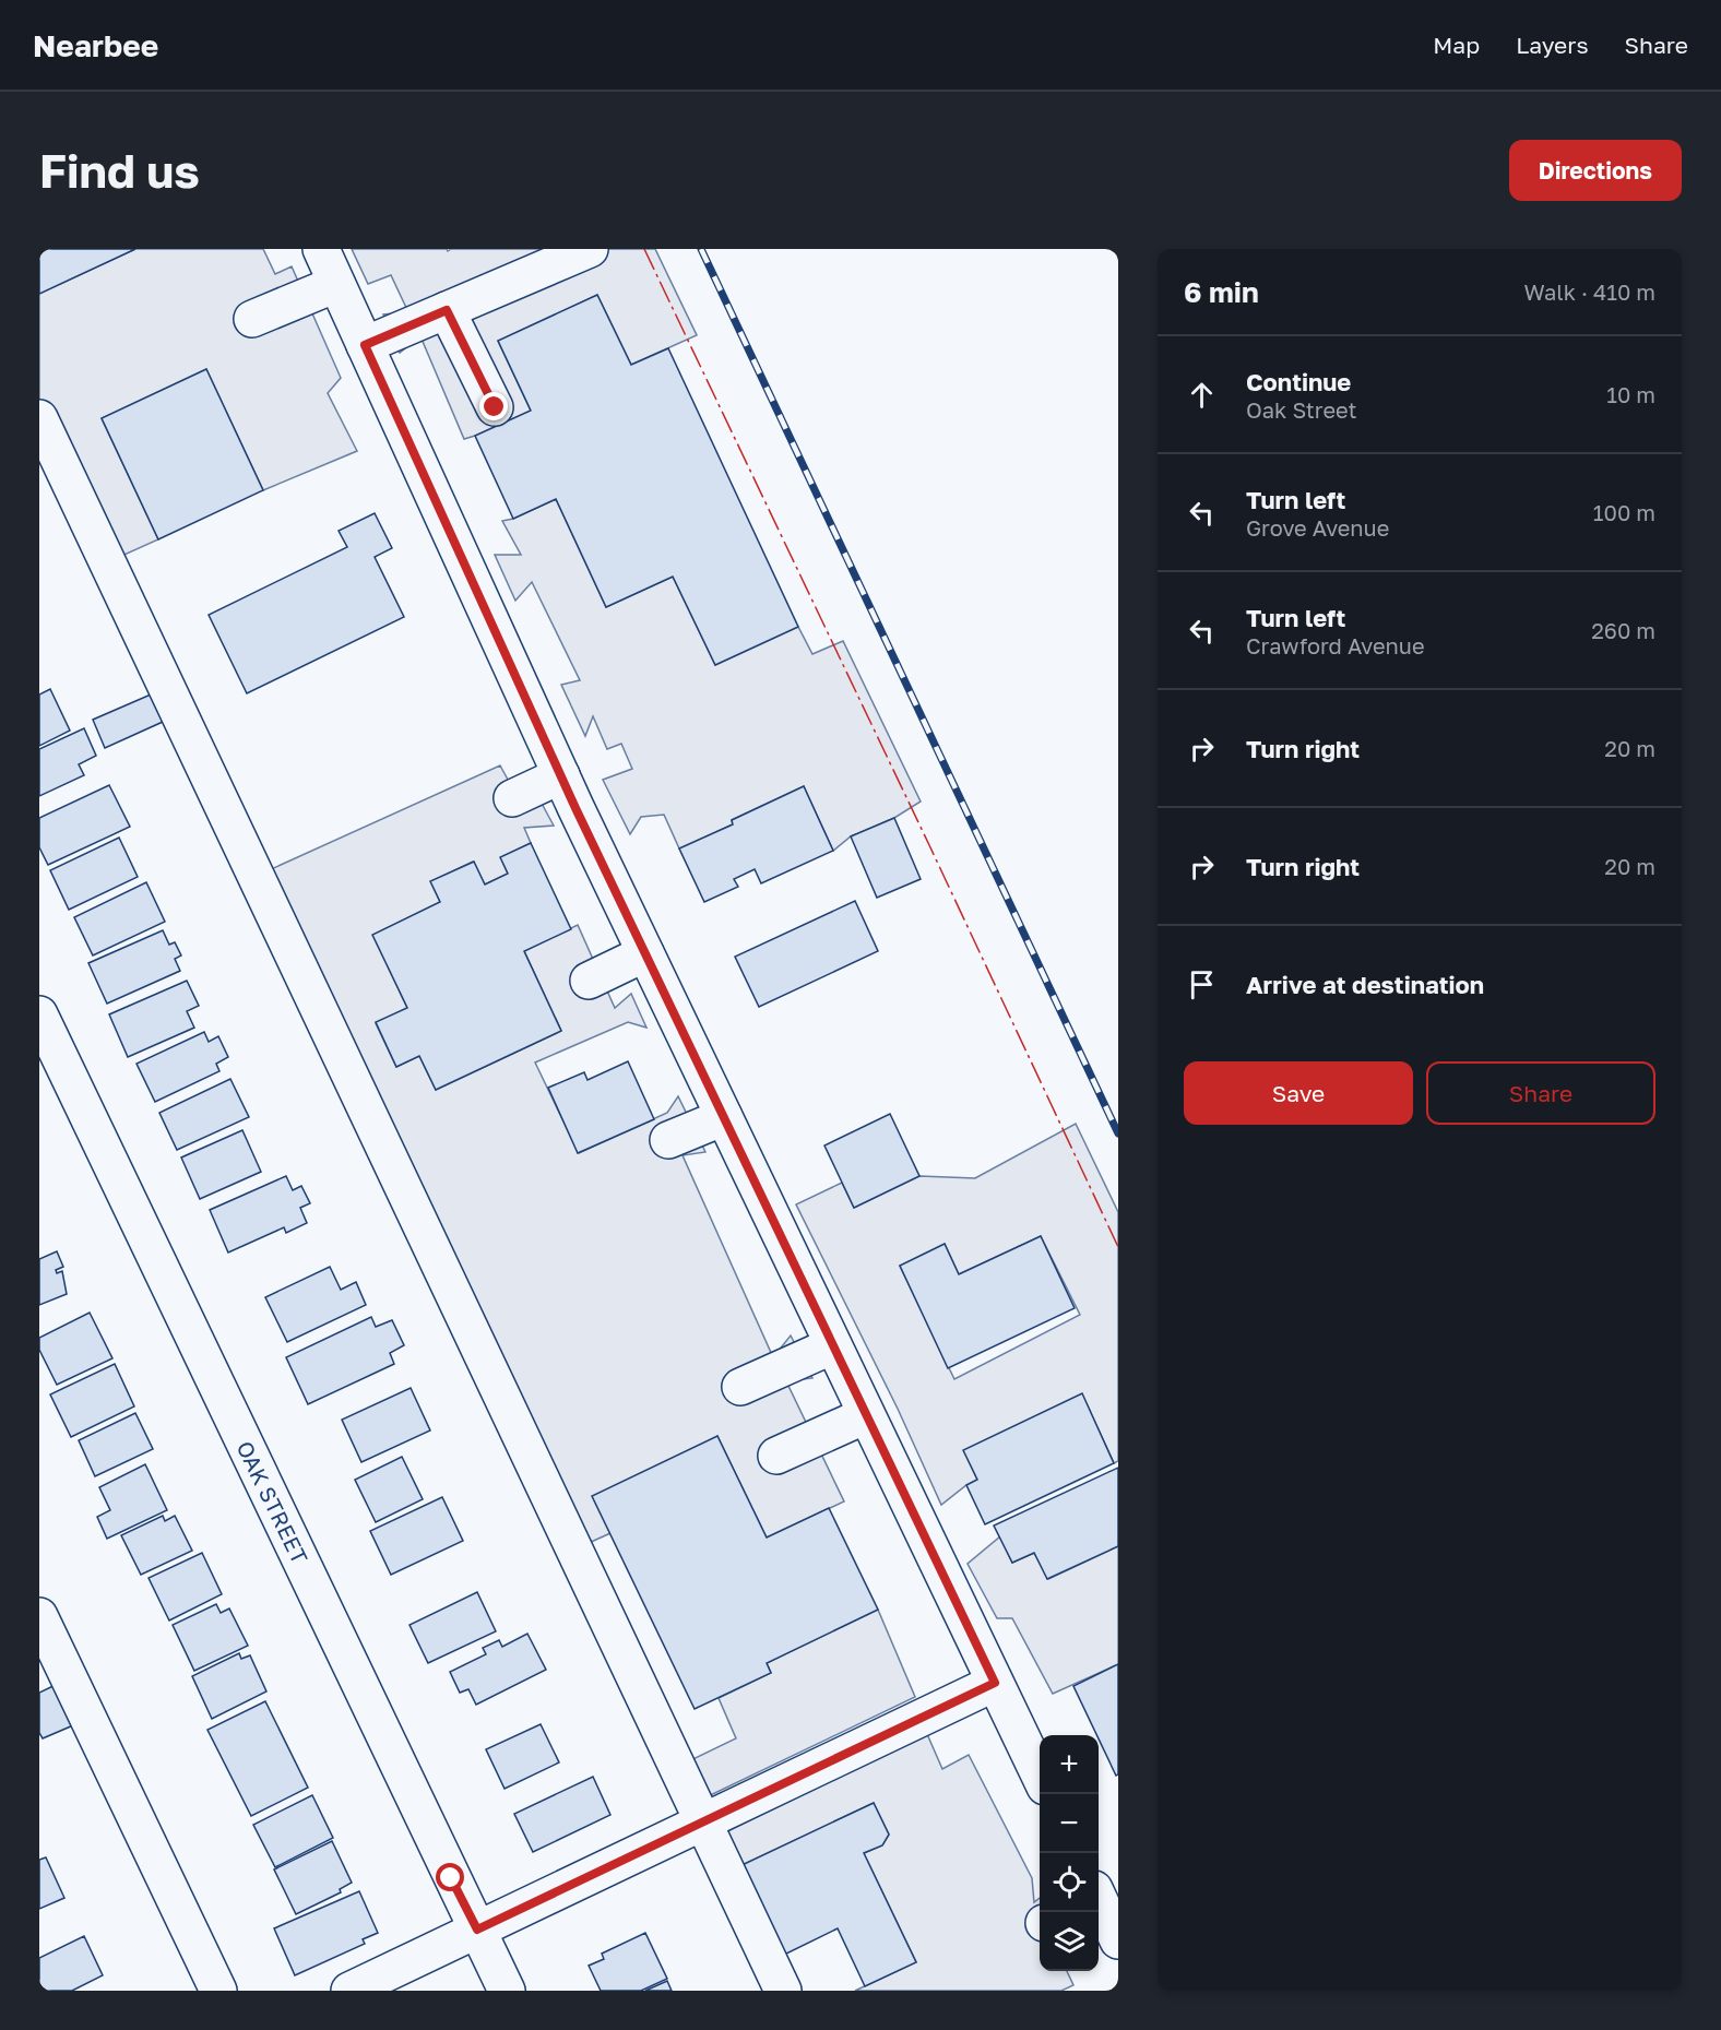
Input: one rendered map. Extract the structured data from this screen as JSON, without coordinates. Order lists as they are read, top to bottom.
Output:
{
  "streets": {
    "street": ["OAK STREET"]
  },
  "page": {
    "header": "Nearbee",
    "nav": ["Map", "Layers", "Share"],
    "buttons": [
      "Directions",
      ["Save", "Share"]
    ],
    "title": "Find us",
    "heading": ["6 min", "Walk · 410 m"],
    "list": [
      ["Continue", "Oak Street", "10 m"],
      ["Turn left", "Grove Avenue", "100 m"],
      ["Turn left", "Crawford Avenue", "260 m"],
      ["Turn right", "20 m"],
      ["Turn right", "20 m"],
      "Arrive at destination"
    ],
    "map_buttons": ["+", "−"]
  }
}
